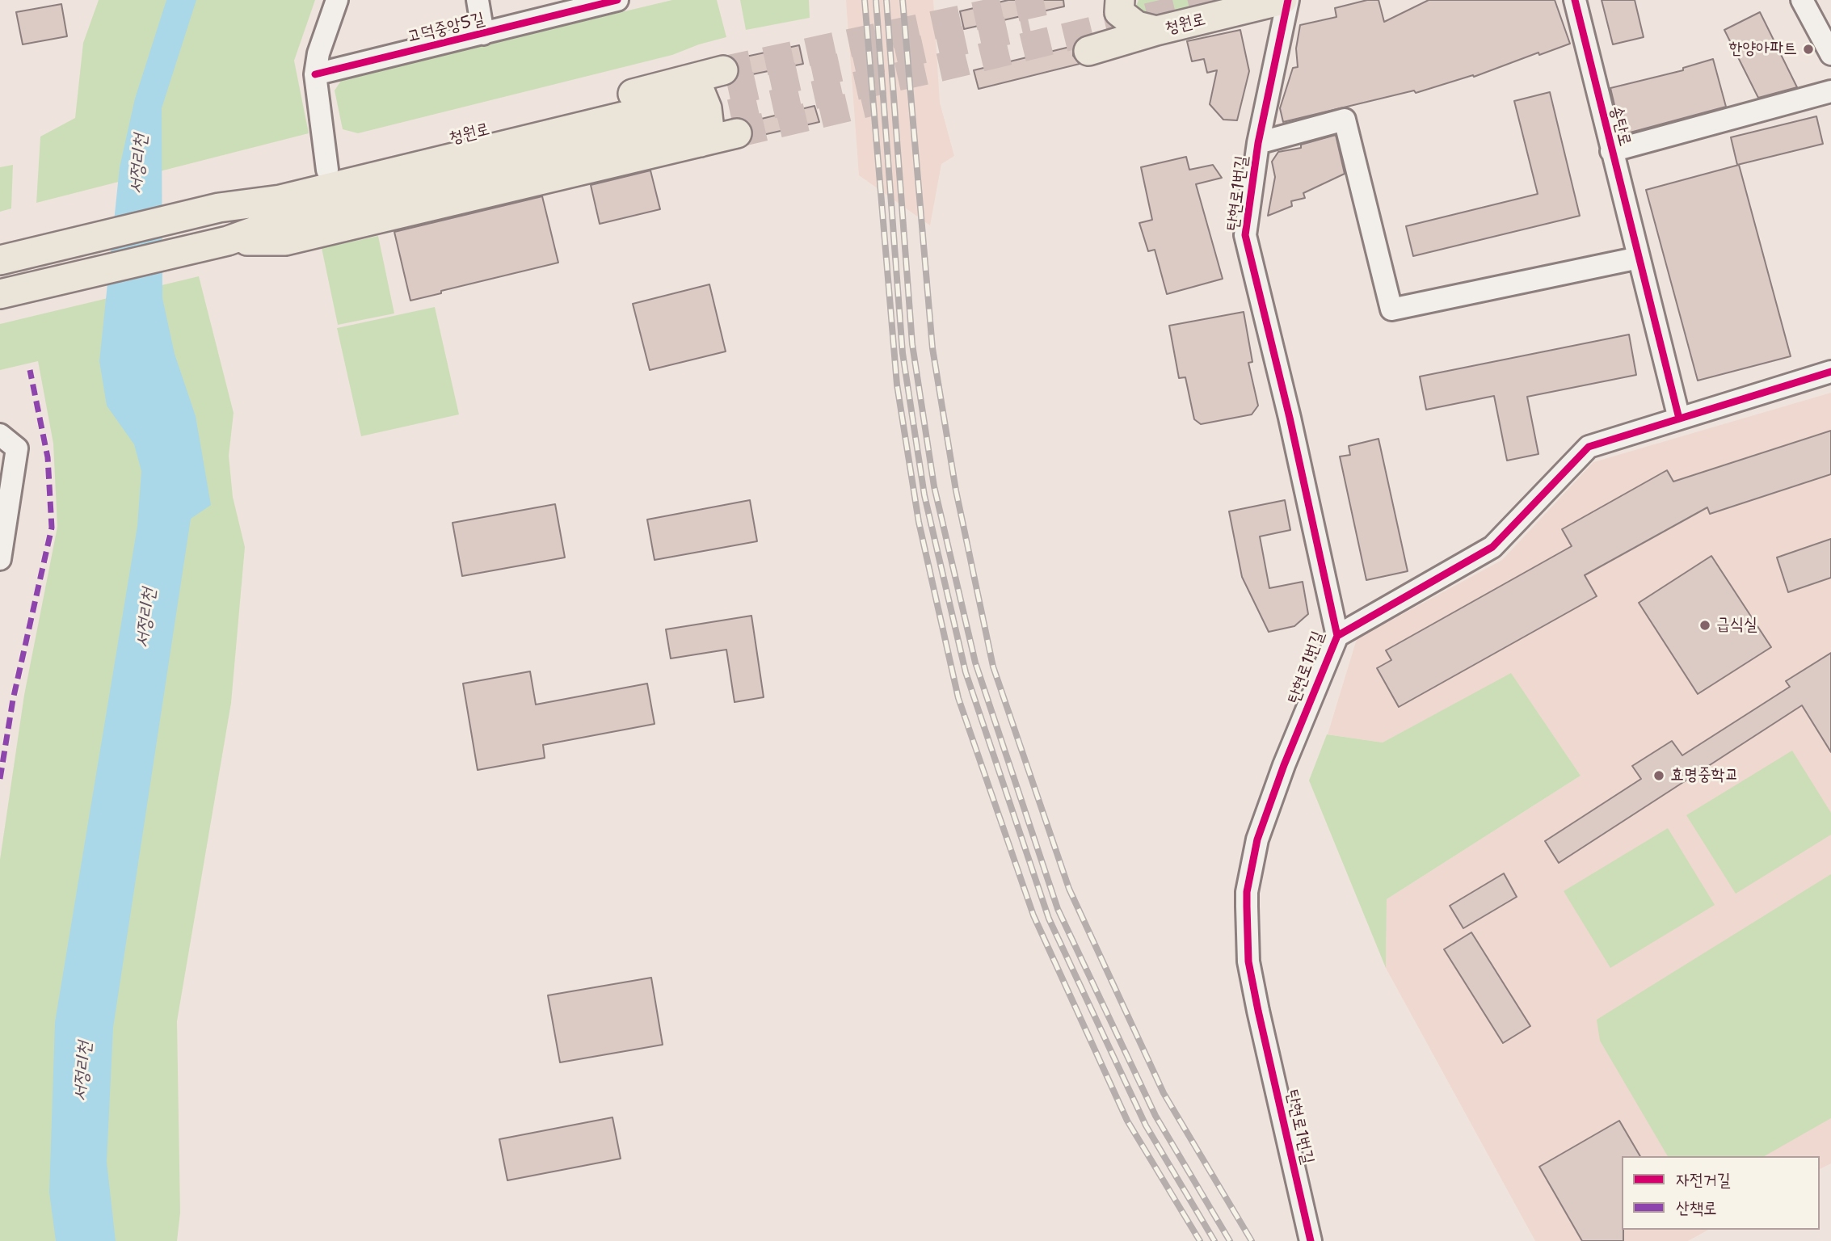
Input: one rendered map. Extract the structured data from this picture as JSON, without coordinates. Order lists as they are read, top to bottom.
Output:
{
  "streets": {
    "main road": ["청원로"],
    "street": ["고덕중앙5길", "송탄로", "탄현로1번길"]
  },
  "water": ["서정리천"],
  "places": ["한양아파트", "급식실", "효명중학교"],
  "legend": ["자전거길", "산책로"]
}
